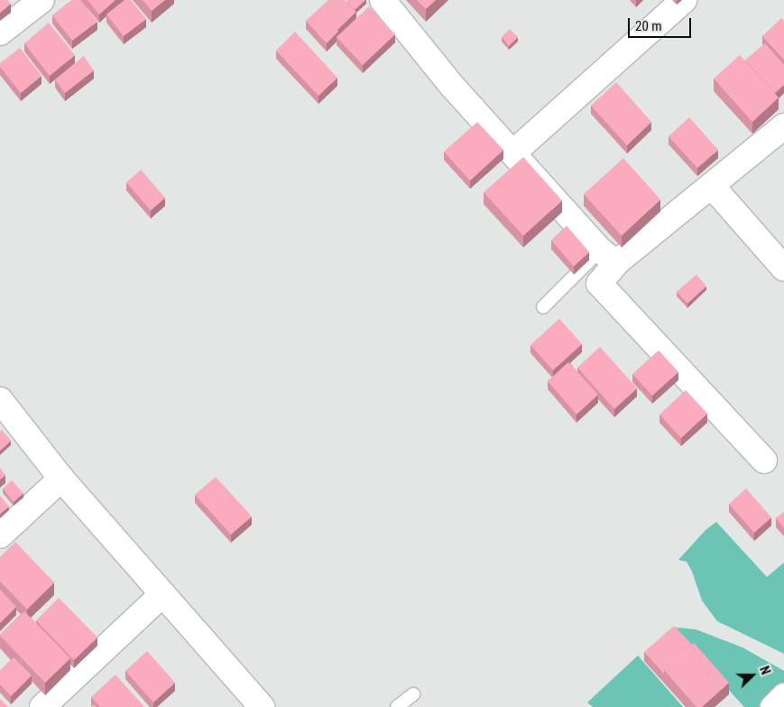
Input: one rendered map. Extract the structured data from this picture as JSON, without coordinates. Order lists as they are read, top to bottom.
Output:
{
  "scale_bar": "20 m",
  "north": "right"
}
